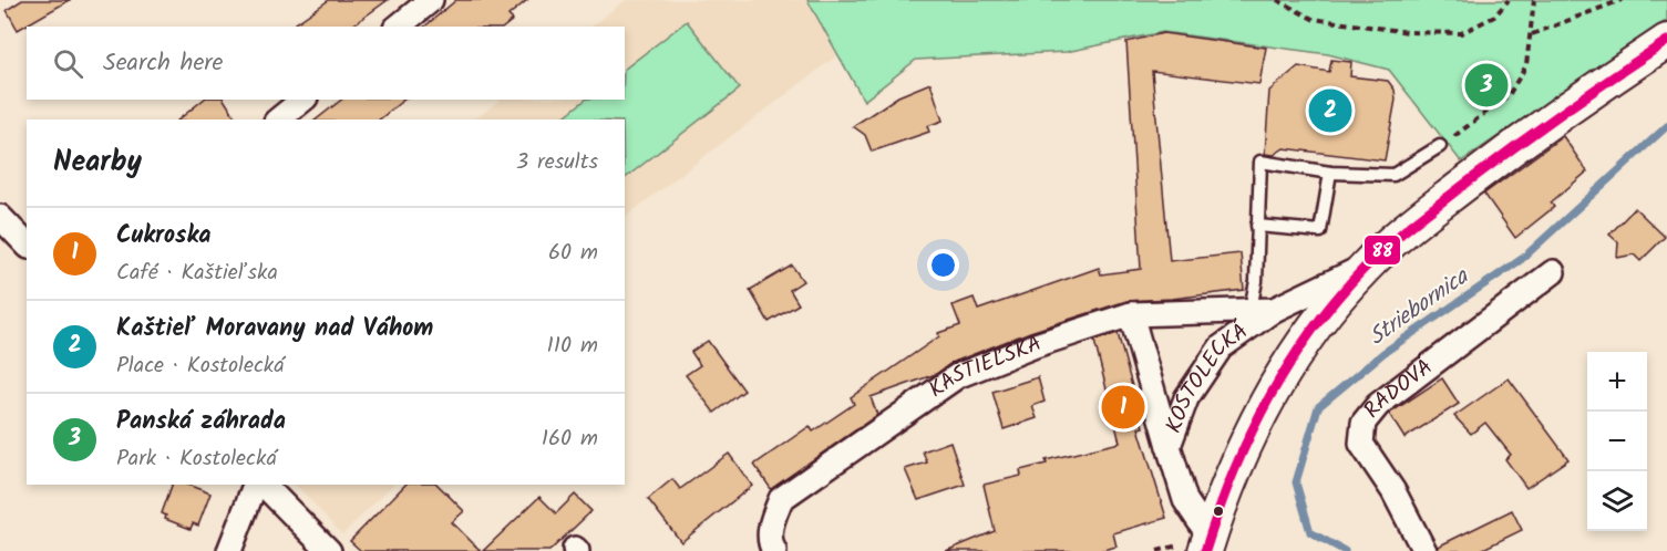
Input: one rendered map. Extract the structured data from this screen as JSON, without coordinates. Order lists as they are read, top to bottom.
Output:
{
  "streets": {
    "main road": ["KOSTOLECKÁ"],
    "street": ["KAŠTIEĽSKA", "RADOVÁ"]
  },
  "crossings": [
    ["KAŠTIEĽSKA", "KOSTOLECKÁ"]
  ],
  "water": ["Striebornica"],
  "lines": ["transit line 88"],
  "page": {
    "search": "Search here",
    "pins": ["3", "2", "1"],
    "heading": ["Nearby", "3 results"],
    "list": [
      {
        "mark": "1",
        "name": "Cukroska",
        "note": "Café · Kaštieľska",
        "value": "60 m"
      },
      {
        "mark": "2",
        "name": "Kaštieľ Moravany nad Váhom",
        "note": "Place · Kostolecká",
        "value": "110 m"
      },
      {
        "mark": "3",
        "name": "Panská záhrada",
        "note": "Park · Kostolecká",
        "value": "160 m"
      }
    ],
    "map_buttons": ["+", "−"]
  }
}
